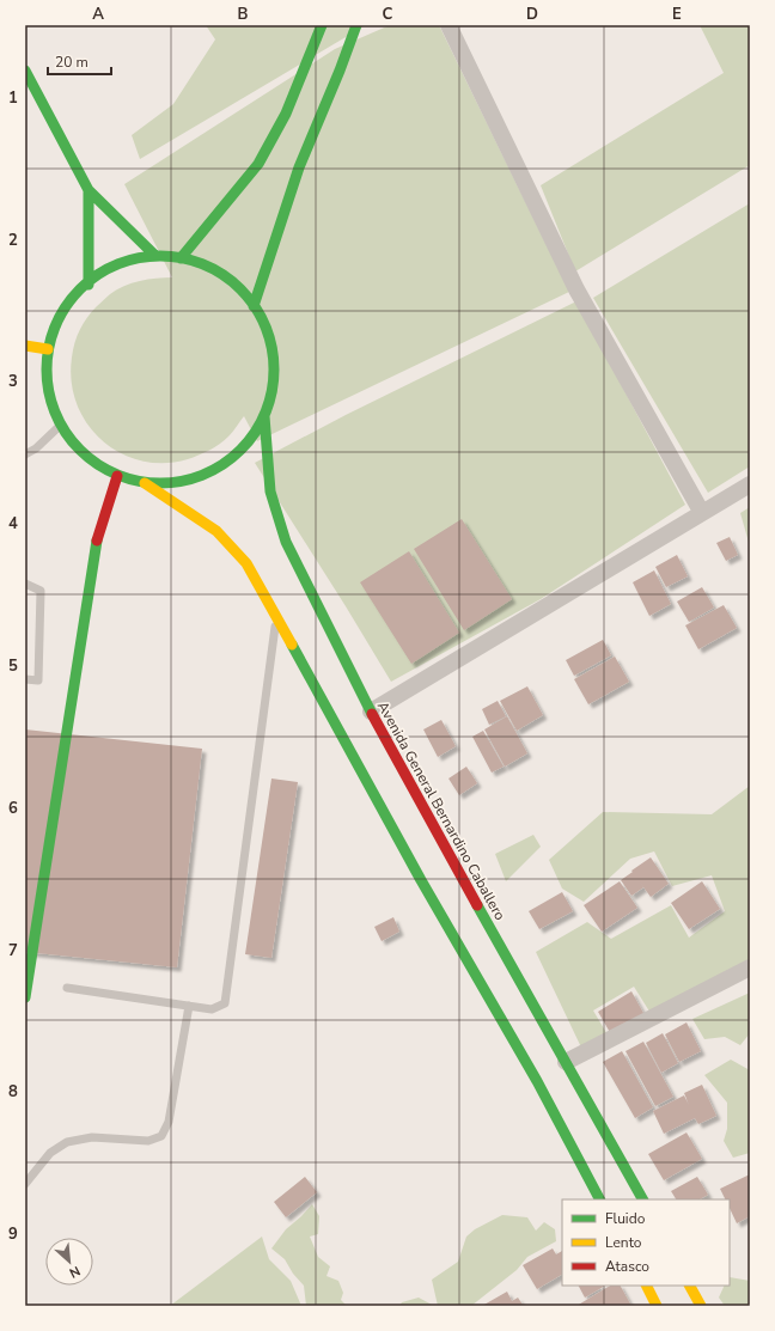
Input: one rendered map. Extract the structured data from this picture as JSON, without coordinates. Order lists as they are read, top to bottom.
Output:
{
  "streets": {
    "main road": ["Avenida General Bernardino Caballero"]
  },
  "legend": ["Fluido", "Lento", "Atasco"],
  "scale_bar": "20 m",
  "north": "bottom right",
  "grid": {
    "columns": [
      "A",
      "B",
      "C",
      "D",
      "E"
    ],
    "rows": [
      "1",
      "2",
      "3",
      "4",
      "5",
      "6",
      "7",
      "8",
      "9"
    ]
  }
}
